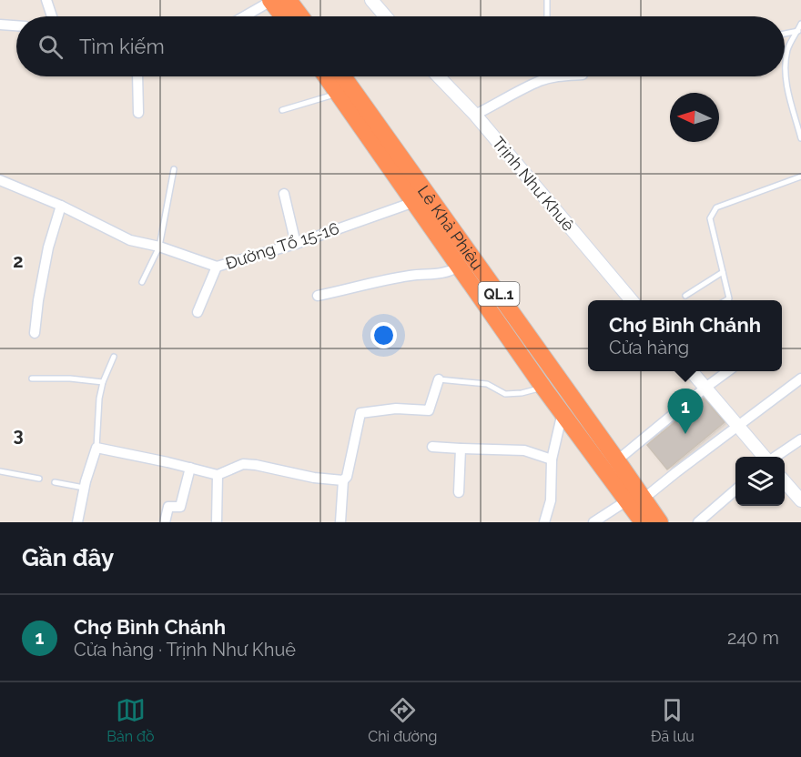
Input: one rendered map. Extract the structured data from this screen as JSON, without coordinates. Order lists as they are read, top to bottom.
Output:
{
  "streets": {
    "highway": ["Lê Khả Phiêu", "QL.1"],
    "street": ["Trịnh Như Khuê", "Đường Tổ 15-16"]
  },
  "crossings": [
    ["Lê Khả Phiêu", "Đường Tổ 15-16"]
  ],
  "north": "left",
  "page": {
    "search": "Tìm kiếm",
    "popup": ["Chợ Bình Chánh", "Cửa hàng"],
    "pins": "1",
    "heading": "Gần đây",
    "list": [
      {
        "mark": "1",
        "name": "Chợ Bình Chánh",
        "note": "Cửa hàng · Trịnh Như Khuê",
        "value": "240 m"
      }
    ],
    "nav": ["Bản đồ", "Chỉ đường", "Đã lưu"]
  },
  "grid": {
    "rows": ["2", "3"]
  }
}
